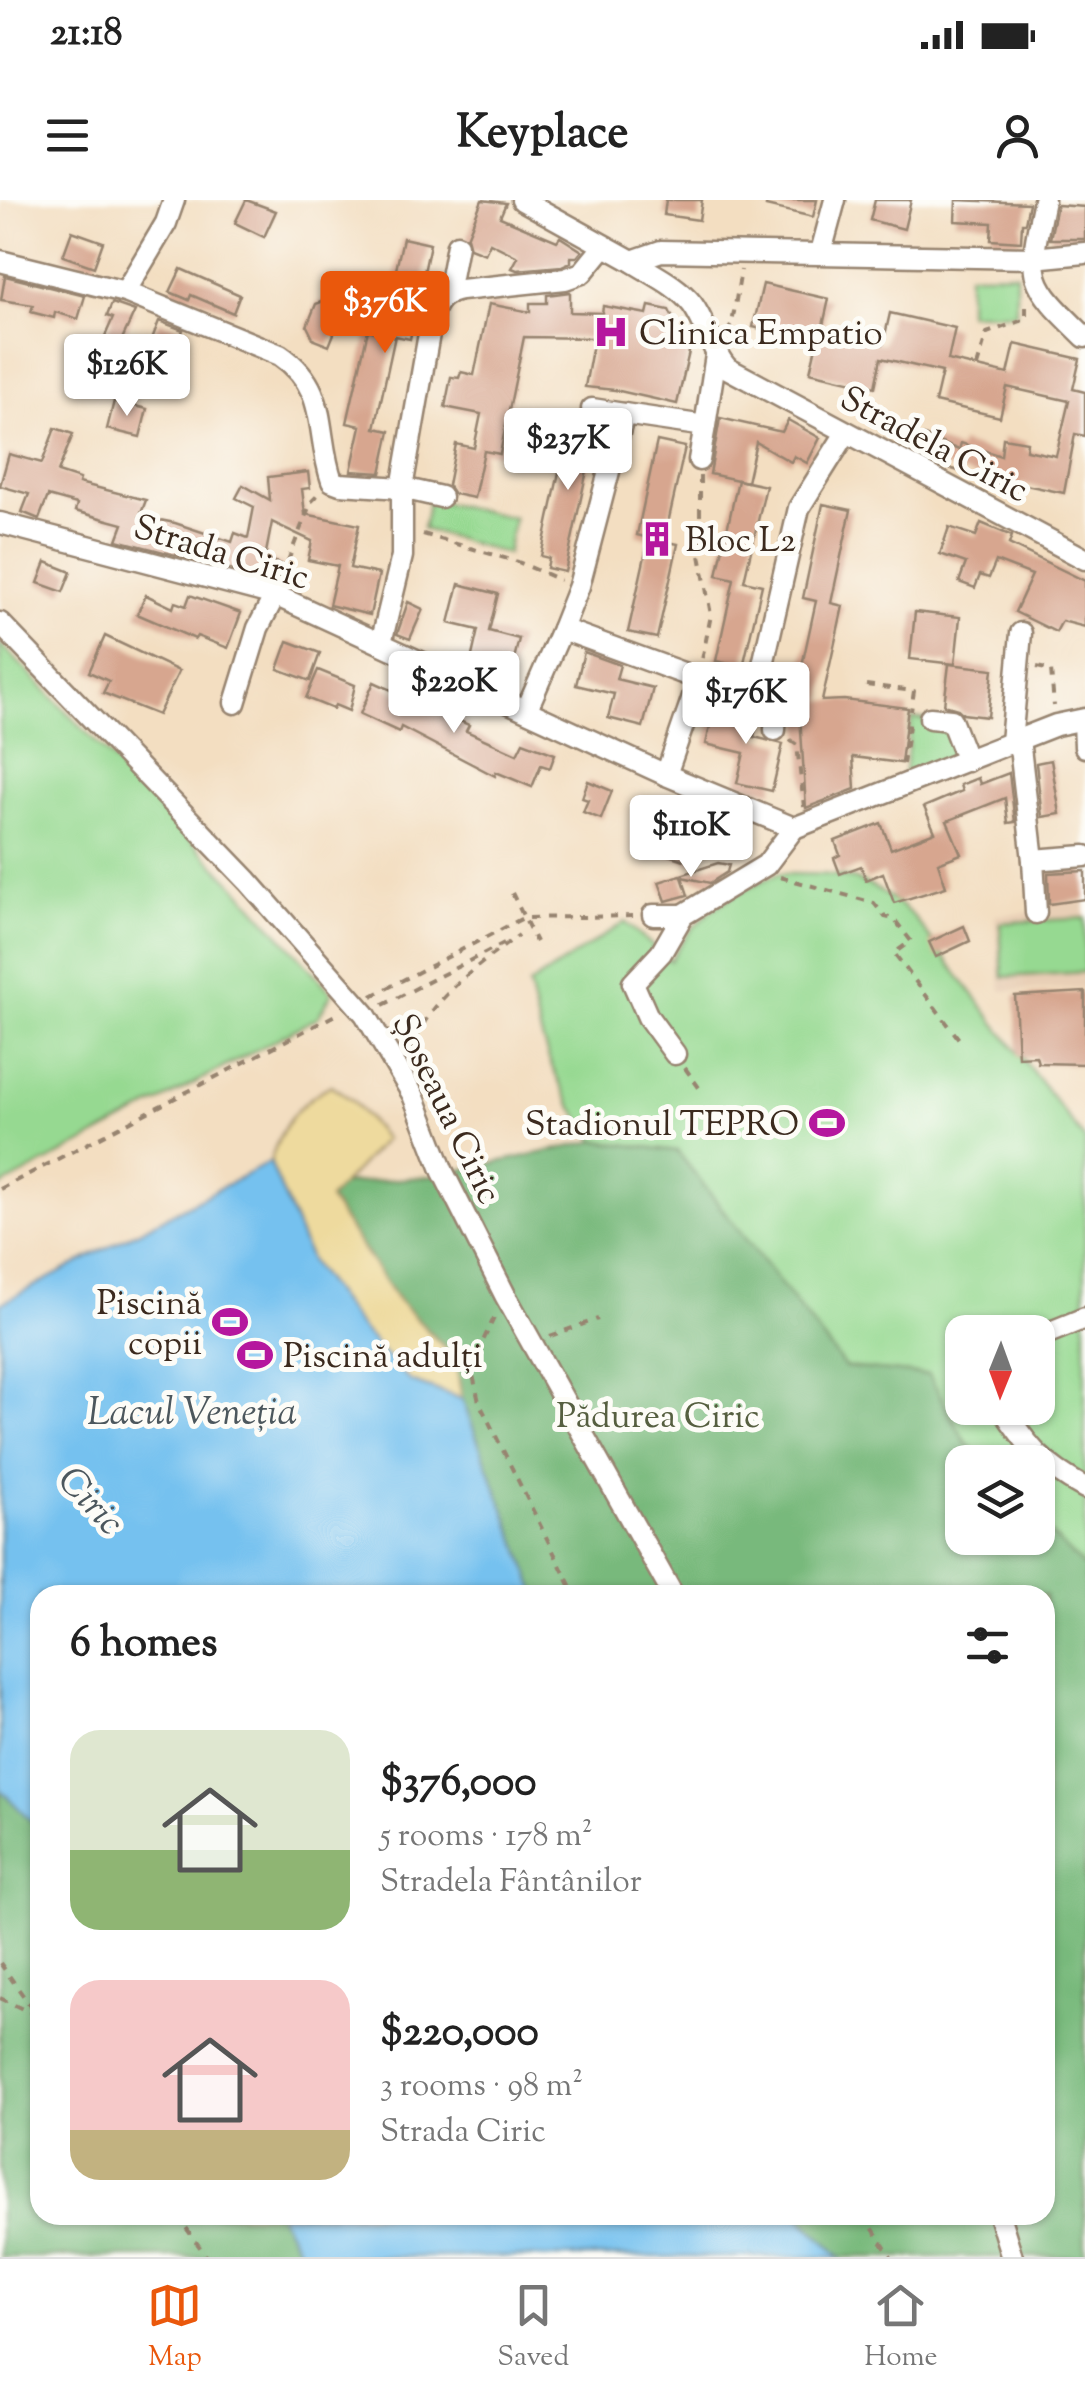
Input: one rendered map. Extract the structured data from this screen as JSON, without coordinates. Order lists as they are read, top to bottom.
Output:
{
  "streets": {
    "street": ["Stradela Ciric", "Strada Ciric", "Șoseaua Ciric"]
  },
  "water": ["Lacul Veneția", "Ciric"],
  "parks": ["Pădurea Ciric"],
  "places": {
    "hospital": ["Clinica Empatio"],
    "building": ["Bloc L2"],
    "sports": ["Stadionul TEPRO", "Piscină copii", "Piscină adulți"]
  },
  "north": "bottom",
  "page": {
    "status": "21:18",
    "header": "Keyplace",
    "price": [
      "$376K",
      "$126K",
      "$237K",
      "$220K",
      "$176K",
      "$110K"
    ],
    "heading": "6 homes",
    "list": [
      {
        "name": "$376,000",
        "note": "5 rooms · 178 m² · Stradela Fântânilor"
      },
      {
        "name": "$220,000",
        "note": "3 rooms · 98 m² · Strada Ciric"
      }
    ],
    "tabs": ["Map", "Saved", "Home"]
  }
}
